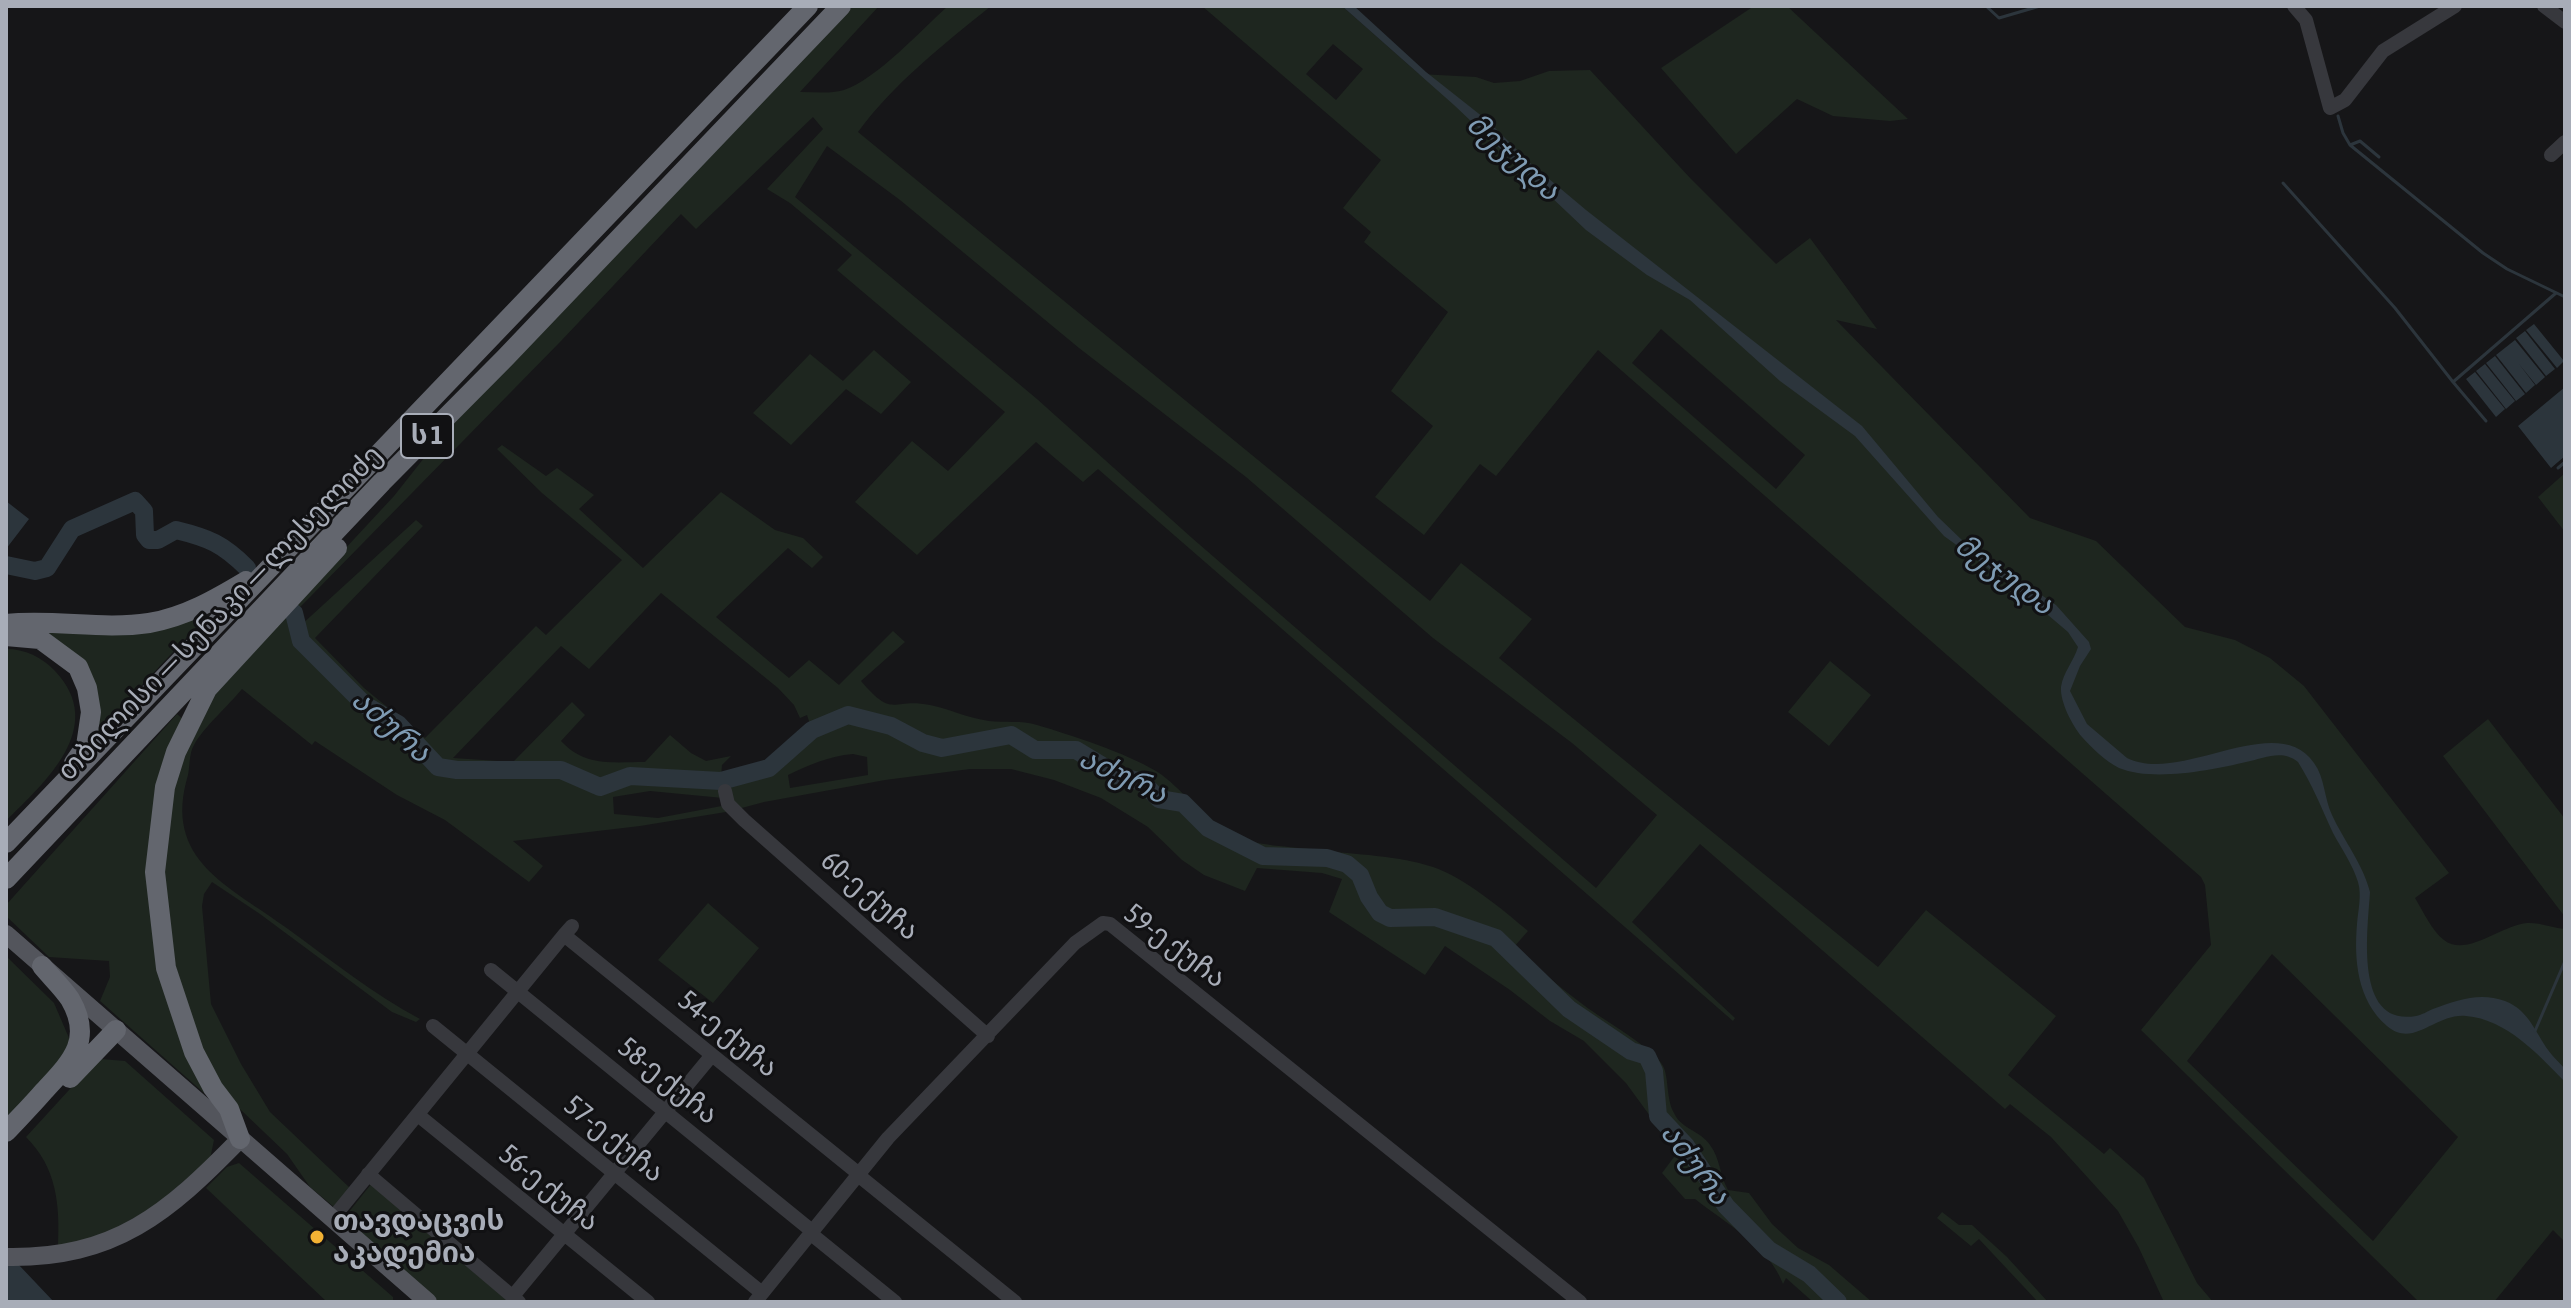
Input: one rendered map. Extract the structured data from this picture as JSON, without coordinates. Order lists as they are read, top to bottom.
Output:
{
  "streets": {
    "highway": ["ს 1", "თბილისი — სენაკი — ლესელიძე"],
    "street": [
      "60-ე ქუჩა",
      "59-ე ქუჩა",
      "54-ე ქუჩა",
      "58-ე ქუჩა",
      "57-ე ქუჩა",
      "56-ე ქუჩა"
    ]
  },
  "crossings": [
    ["60-ე ქუჩა", "59-ე ქუჩა"],
    ["59-ე ქუჩა", "54-ე ქუჩა"],
    ["59-ე ქუჩა", "58-ე ქუჩა"],
    ["59-ე ქუჩა", "57-ე ქუჩა"],
    ["54-ე ქუჩა", "58-ე ქუჩა"],
    ["54-ე ქუჩა", "57-ე ქუჩა"],
    ["54-ე ქუჩა", "56-ე ქუჩა"]
  ],
  "water": ["მეჯუდა", "აძურა"],
  "places": ["თავდაცვის აკადემია"]
}
